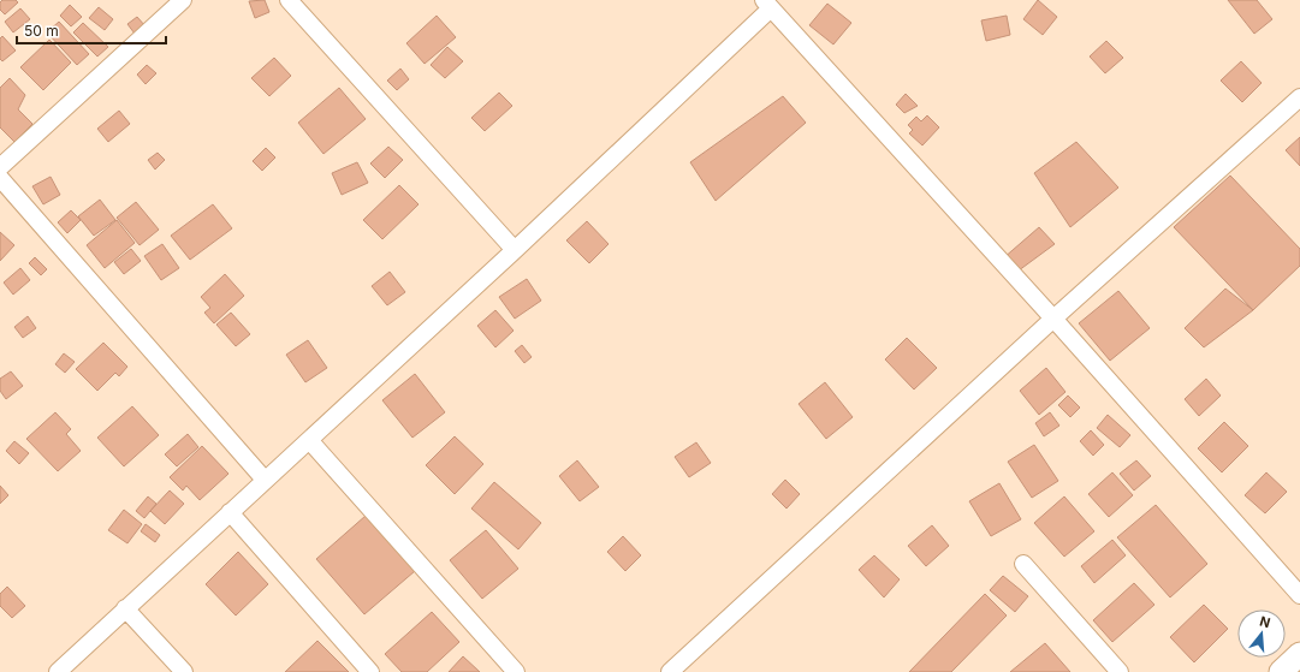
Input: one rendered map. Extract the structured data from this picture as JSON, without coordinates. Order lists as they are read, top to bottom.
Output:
{
  "scale_bar": "50 m",
  "north": "top"
}
